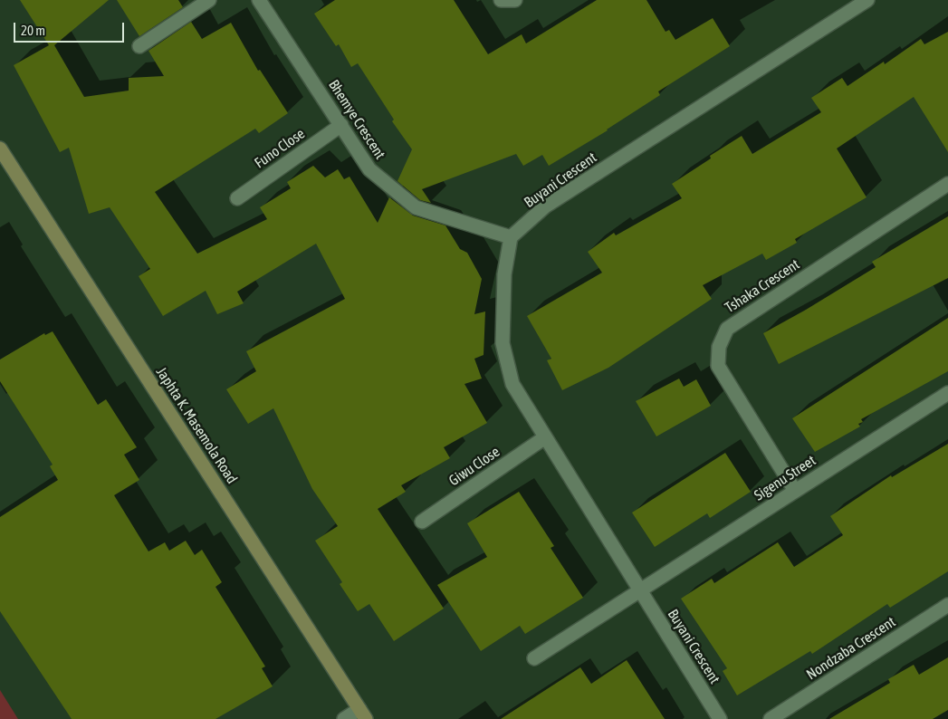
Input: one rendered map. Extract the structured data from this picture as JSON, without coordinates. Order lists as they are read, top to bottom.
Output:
{
  "streets": {
    "main road": ["Japhta K. Masemola Road"],
    "street": [
      "Bhemye Crescent",
      "Funo Close",
      "Buyani Crescent",
      "Tshaka Crescent",
      "Giwu Close",
      "Sigenu Street",
      "Nondzaba Crescent"
    ]
  },
  "crossings": [
    ["Bhemye Crescent", "Funo Close"],
    ["Bhemye Crescent", "Buyani Crescent"],
    ["Buyani Crescent", "Giwu Close"],
    ["Buyani Crescent", "Sigenu Street"],
    ["Tshaka Crescent", "Sigenu Street"]
  ],
  "scale_bar": "20 m"
}
